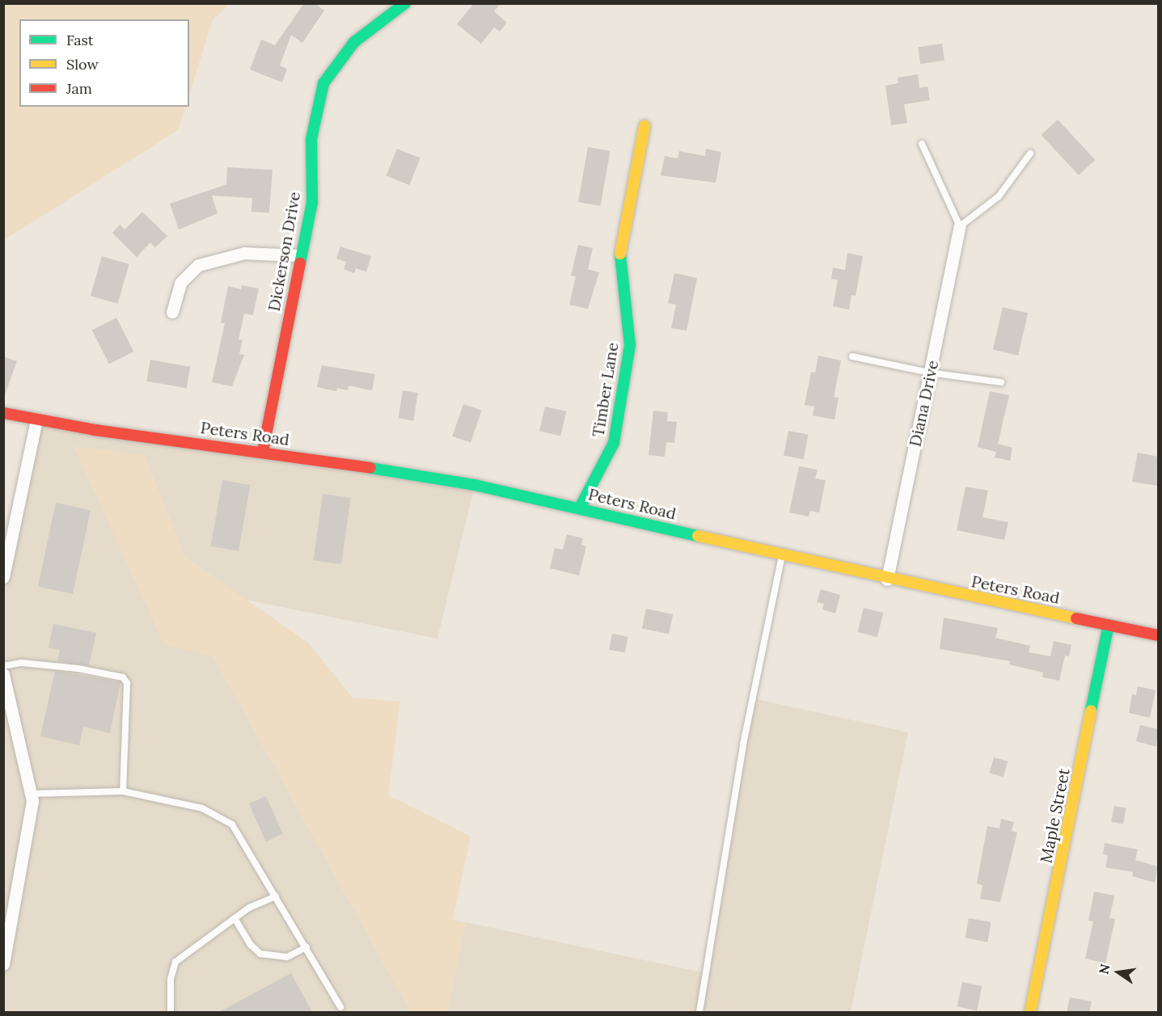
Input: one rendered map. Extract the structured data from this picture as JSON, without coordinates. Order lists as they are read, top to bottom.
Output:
{
  "streets": {
    "street": [
      "Dickerson Drive",
      "Timber Lane",
      "Diana Drive",
      "Peters Road",
      "Maple Street"
    ]
  },
  "crossings": [
    ["Dickerson Drive", "Peters Road"],
    ["Timber Lane", "Peters Road"],
    ["Diana Drive", "Peters Road"],
    ["Peters Road", "Maple Street"]
  ],
  "legend": ["Fast", "Slow", "Jam"],
  "north": "left"
}
